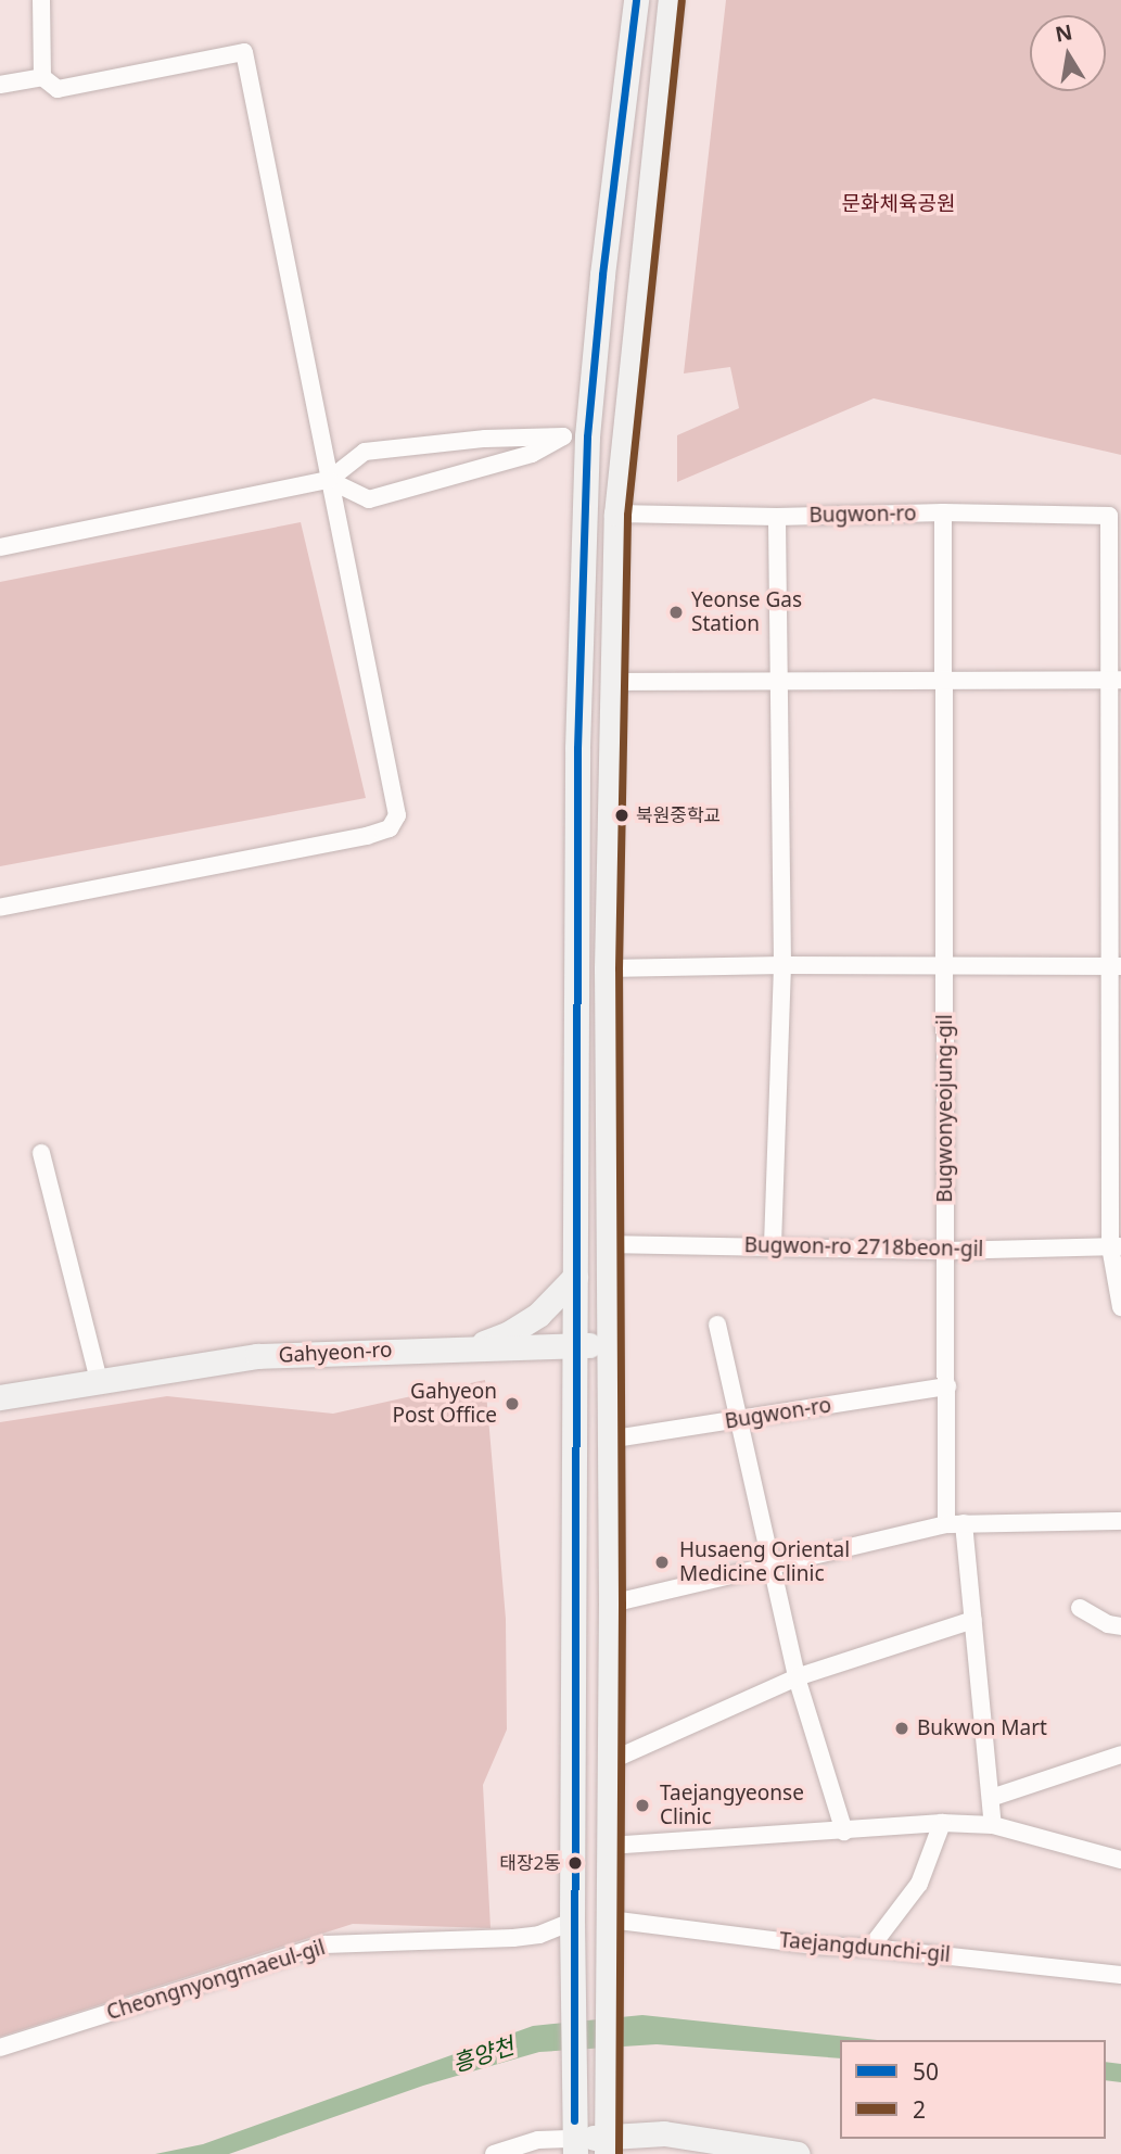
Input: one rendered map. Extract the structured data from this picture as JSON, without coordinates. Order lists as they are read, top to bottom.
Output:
{
  "streets": {
    "street": [
      "Bugwon-ro",
      "Bugwonyeojung-gil",
      "Bugwon-ro 2718beon-gil",
      "Gahyeon-ro",
      "Taejangdunchi-gil",
      "Cheongnyongmaeul-gil"
    ]
  },
  "crossings": [
    ["Bugwon-ro", "Bugwonyeojung-gil"],
    ["Bugwonyeojung-gil", "Bugwon-ro 2718beon-gil"]
  ],
  "water": ["흥양천"],
  "parks": ["문화체육공원"],
  "places": [
    "Yeonse Gas Station",
    "북원중학교",
    "Gahyeon Post Office",
    "Husaeng Oriental Medicine Clinic",
    "Bukwon Mart",
    "Taejangyeonse Clinic",
    "태장2동"
  ],
  "lines": ["transit line 50", "transit line 2"],
  "legend": ["50", "2"],
  "north": "top"
}
